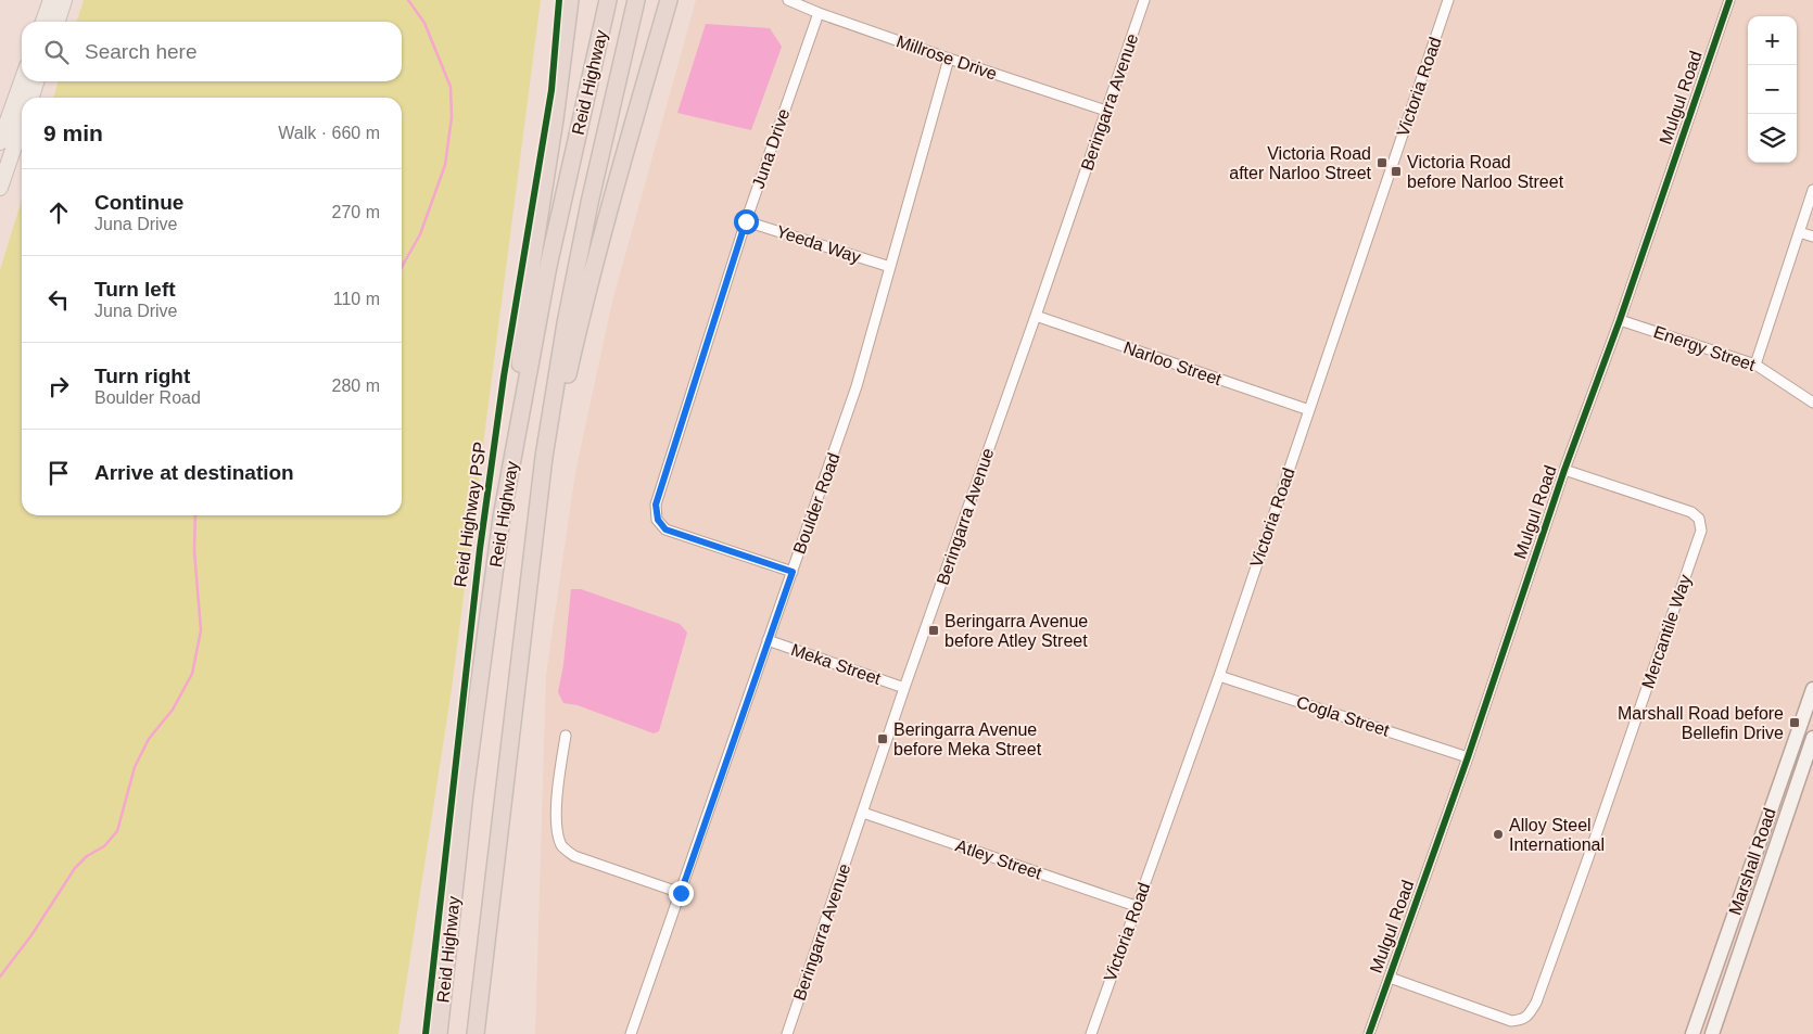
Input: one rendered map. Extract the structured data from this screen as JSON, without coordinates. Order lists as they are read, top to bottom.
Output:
{
  "streets": {
    "highway": ["Reid Highway"],
    "main road": ["Marshall Road"],
    "street": [
      "Millrose Drive",
      "Victoria Road",
      "Mulgul Road",
      "Beringarra Avenue",
      "Juna Drive",
      "Yeeda Way",
      "Energy Street",
      "Narloo Street",
      "Boulder Road",
      "Mercantile Way",
      "Meka Street",
      "Cogla Street",
      "Atley Street"
    ],
    "cycle path": ["Reid Highway PSP"]
  },
  "crossings": [
    ["Millrose Drive", "Beringarra Avenue"],
    ["Millrose Drive", "Juna Drive"],
    ["Millrose Drive", "Boulder Road"],
    ["Victoria Road", "Narloo Street"],
    ["Victoria Road", "Cogla Street"],
    ["Victoria Road", "Atley Street"],
    ["Mulgul Road", "Energy Street"],
    ["Mulgul Road", "Mercantile Way"],
    ["Mulgul Road", "Cogla Street"],
    ["Beringarra Avenue", "Narloo Street"],
    ["Beringarra Avenue", "Meka Street"],
    ["Beringarra Avenue", "Atley Street"],
    ["Juna Drive", "Yeeda Way"],
    ["Juna Drive", "Boulder Road"],
    ["Yeeda Way", "Boulder Road"],
    ["Boulder Road", "Meka Street"]
  ],
  "places": {
    "transit": [
      "Victoria Road after Narloo Street",
      "Victoria Road before Narloo Street",
      "Beringarra Avenue before Atley Street",
      "Marshall Road before Bellefin Drive",
      "Beringarra Avenue before Meka Street"
    ],
    "other": ["Alloy Steel International"]
  },
  "page": {
    "map_buttons": ["+", "−"],
    "search": "Search here",
    "heading": ["9 min", "Walk · 660 m"],
    "list": [
      ["Continue", "Juna Drive", "270 m"],
      ["Turn left", "Juna Drive", "110 m"],
      ["Turn right", "Boulder Road", "280 m"],
      "Arrive at destination"
    ]
  }
}
